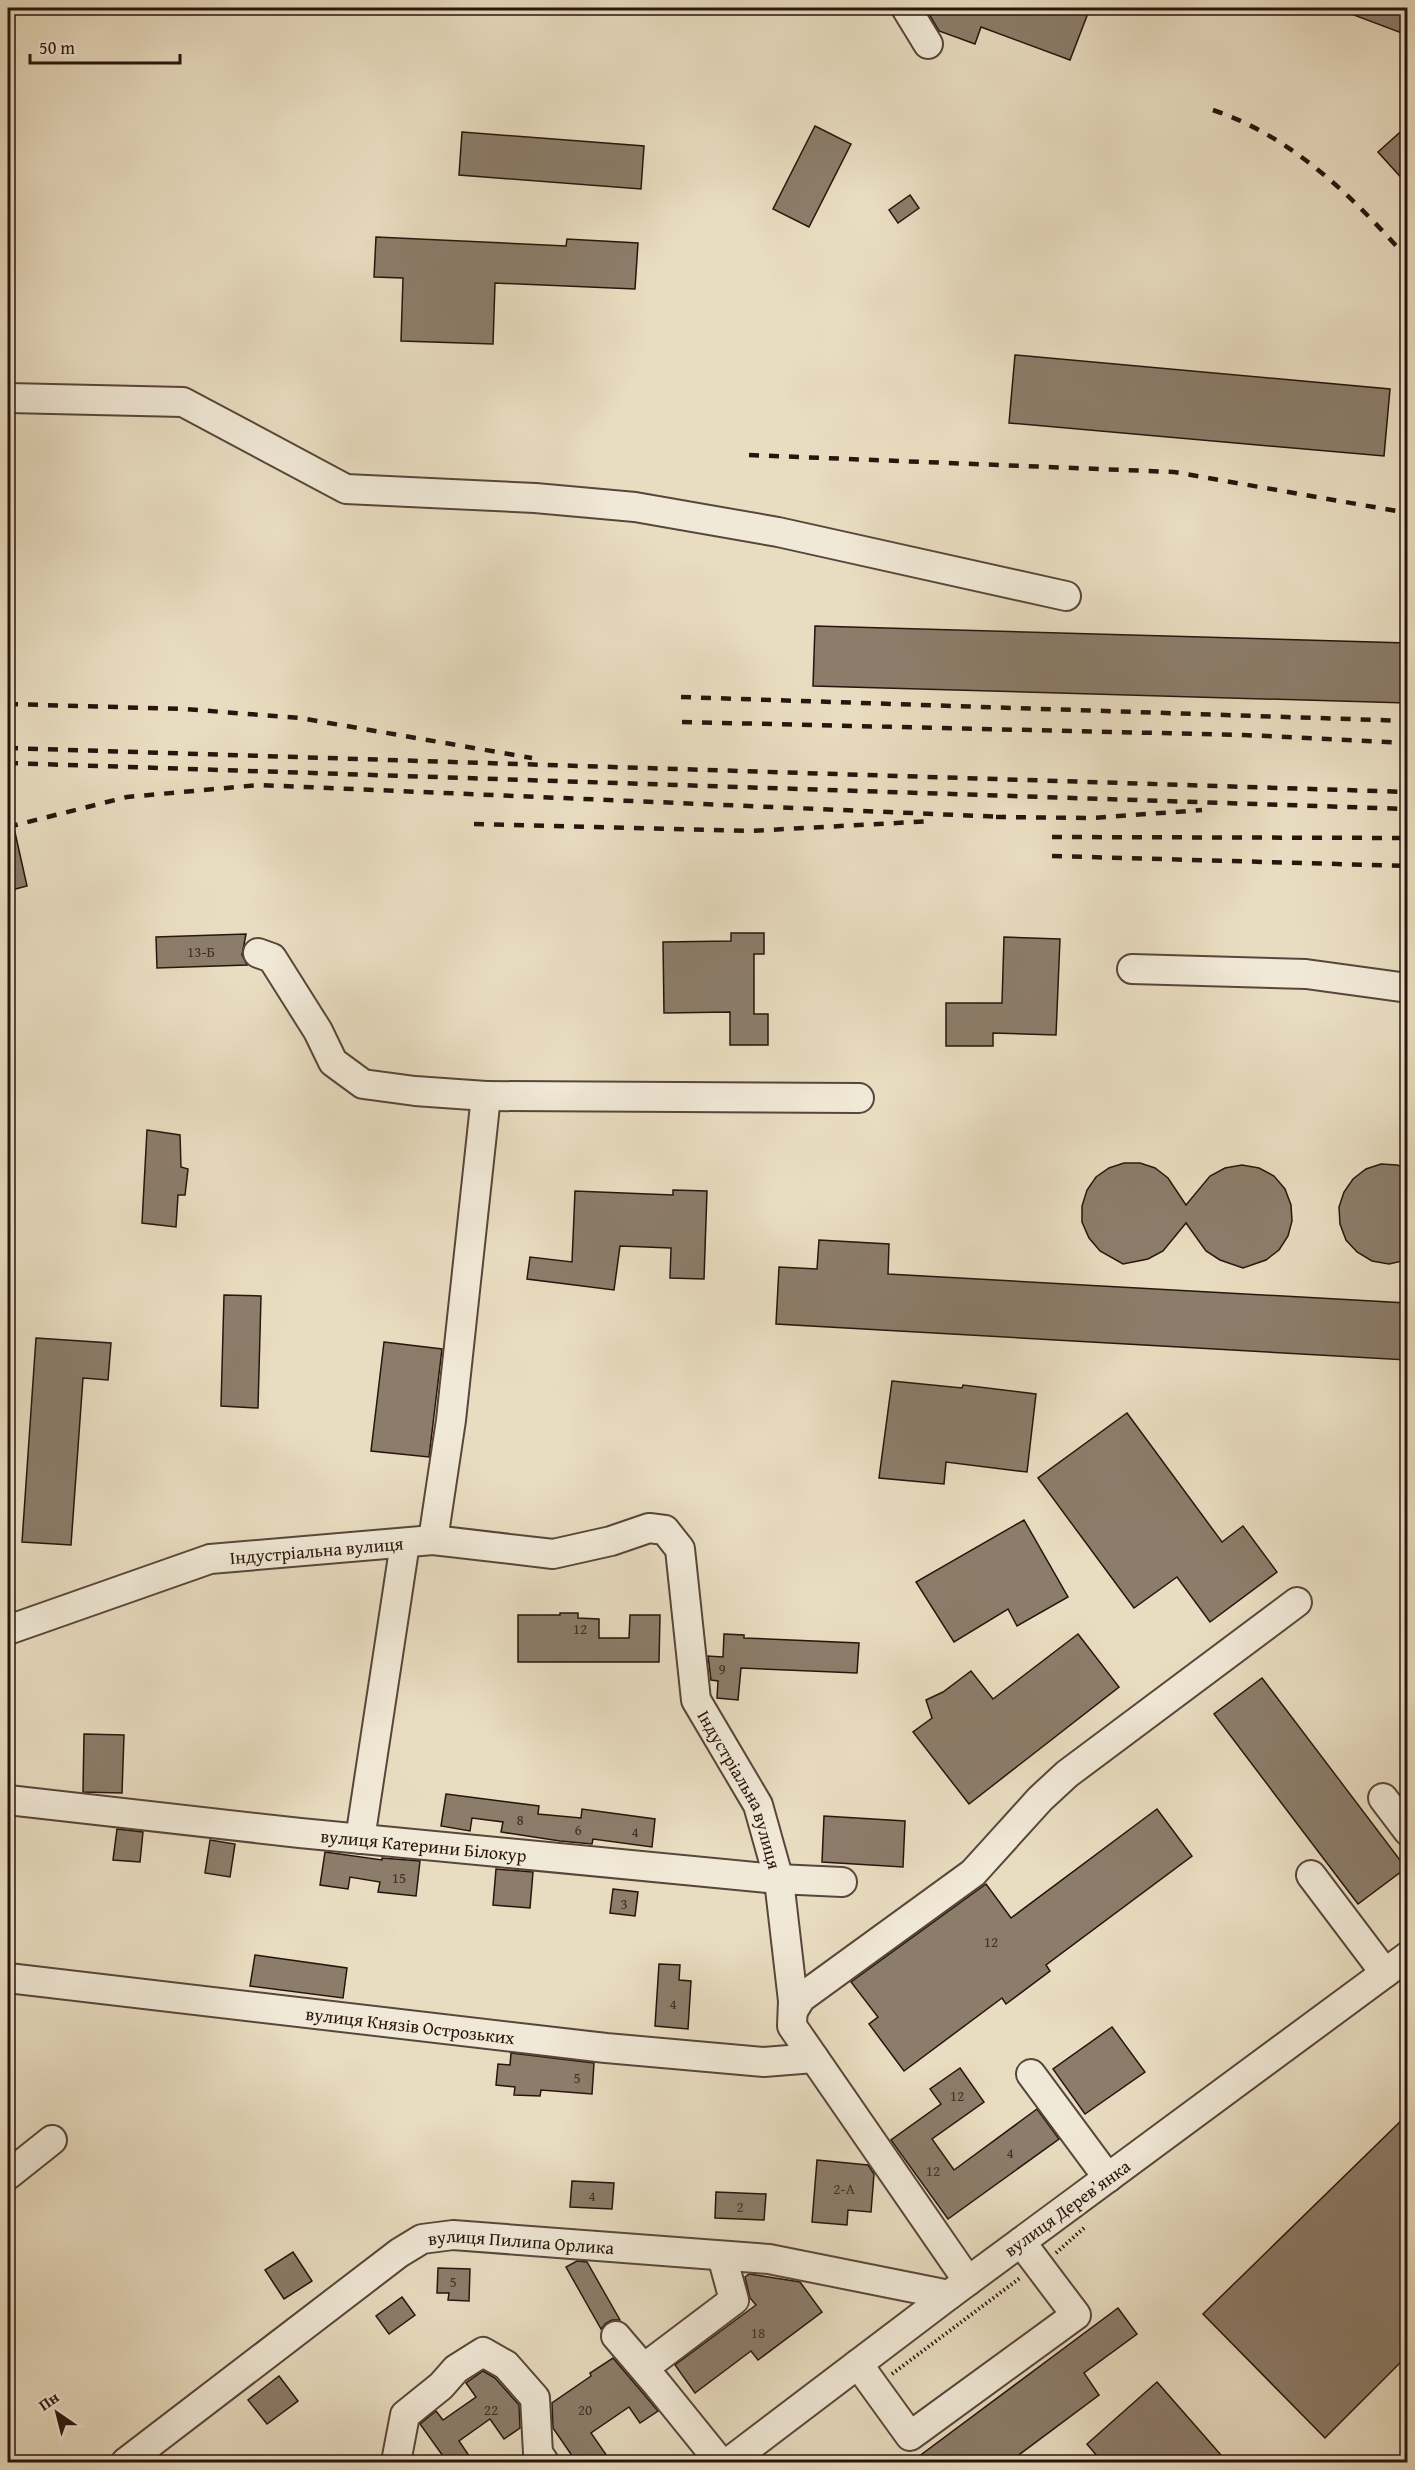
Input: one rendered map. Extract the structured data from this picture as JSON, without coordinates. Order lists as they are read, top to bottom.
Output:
{
  "streets": {
    "street": [
      "Індустріальна вулиця",
      "вулиця Катерини Білокур",
      "вулиця Князів Острозьких",
      "вулиця Деревʼянка",
      "вулиця Пилипа Орлика"
    ]
  },
  "crossings": [
    ["Індустріальна вулиця", "вулиця Катерини Білокур"],
    ["Індустріальна вулиця", "вулиця Князів Острозьких"],
    ["Індустріальна вулиця", "вулиця Деревʼянка"],
    ["Індустріальна вулиця", "вулиця Пилипа Орлика"],
    ["вулиця Деревʼянка", "вулиця Пилипа Орлика"]
  ],
  "house_numbers": [
    "13-Б",
    "12",
    "9",
    "8",
    "6",
    "4",
    "15",
    "3",
    "12",
    "4",
    "5",
    "12",
    "4",
    "12",
    "2-А",
    "4",
    "2",
    "5",
    "18",
    "22",
    "20"
  ],
  "scale_bar": "50 m",
  "north": "top left"
}
